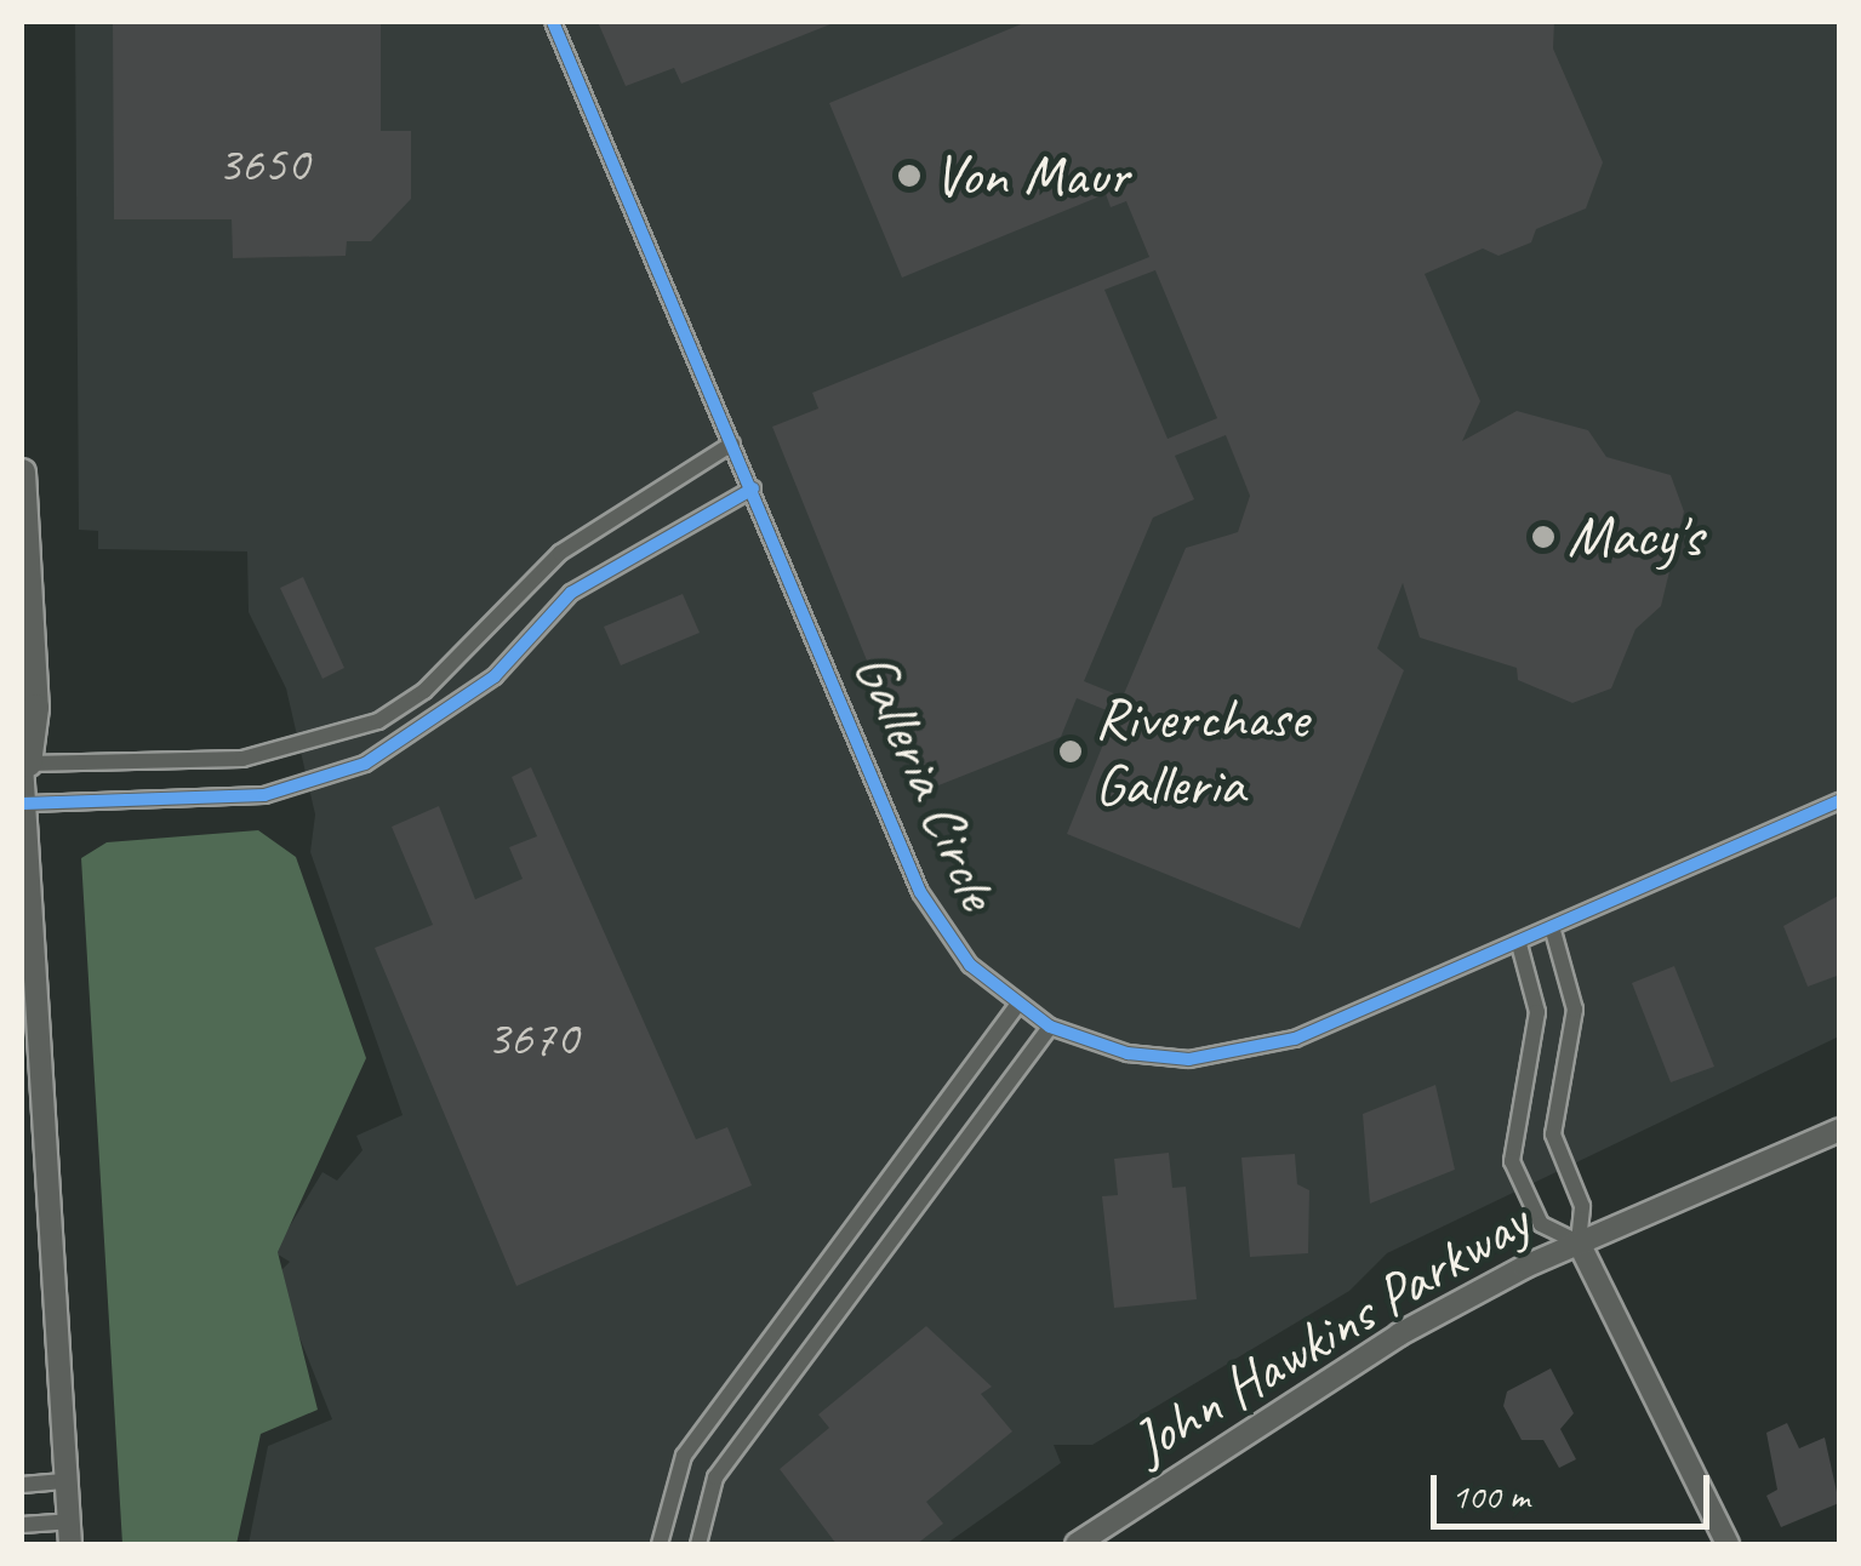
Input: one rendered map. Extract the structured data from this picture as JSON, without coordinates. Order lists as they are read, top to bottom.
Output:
{
  "streets": {
    "main road": ["John Hawkins Parkway"],
    "street": ["Galleria Circle"]
  },
  "places": ["Von Maur", "Macy's", "Riverchase Galleria"],
  "house_numbers": ["3650", "3670"],
  "scale_bar": "100 m"
}
